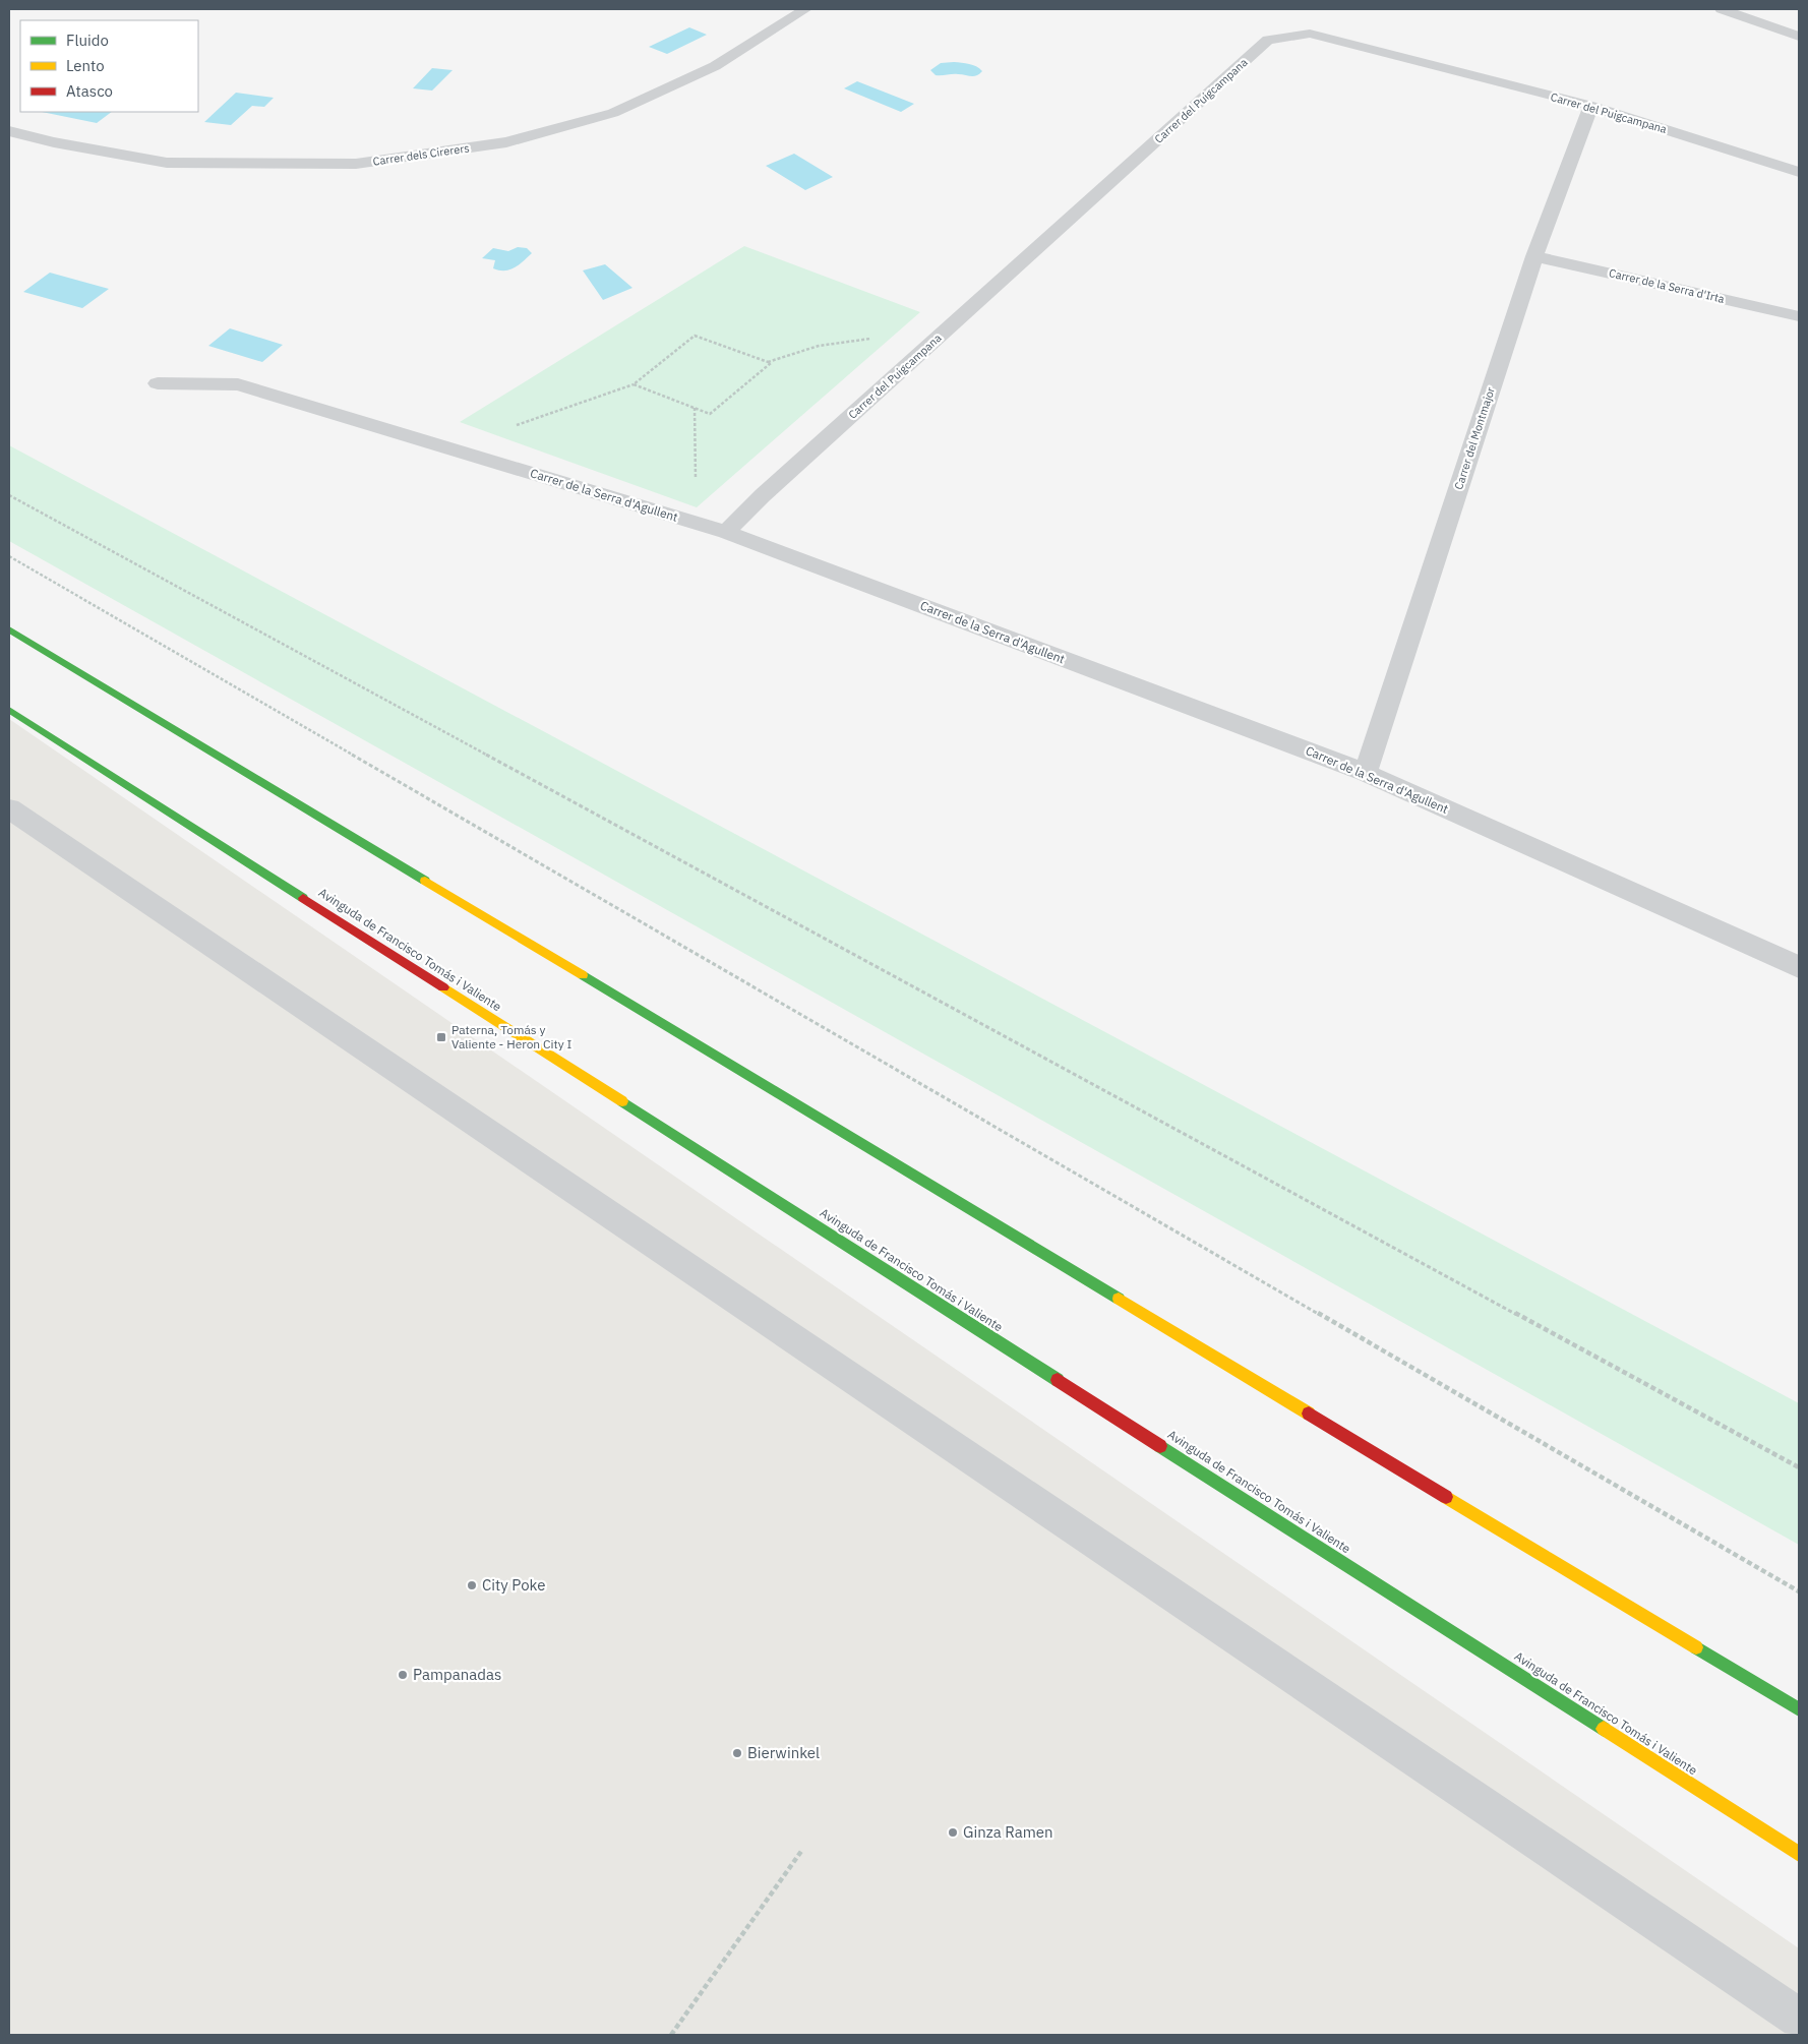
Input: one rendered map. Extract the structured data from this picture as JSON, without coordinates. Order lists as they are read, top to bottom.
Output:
{
  "streets": {
    "main road": ["Avinguda de Francisco Tomás i Valiente"],
    "street": [
      "Carrer del Puigcampana",
      "Carrer dels Cirerers",
      "Carrer de la Serra d'Irta",
      "Carrer del Montmajor",
      "Carrer de la Serra d'Agullent"
    ]
  },
  "crossings": [
    ["Carrer del Puigcampana", "Carrer del Montmajor"],
    ["Carrer del Puigcampana", "Carrer de la Serra d'Agullent"],
    ["Carrer de la Serra d'Irta", "Carrer del Montmajor"],
    ["Carrer del Montmajor", "Carrer de la Serra d'Agullent"]
  ],
  "places": {
    "transit": ["Paterna, Tomás y Valiente - Heron City I"],
    "other": [
      "City Poke",
      "Pampanadas",
      "Bierwinkel",
      "Ginza Ramen"
    ]
  },
  "legend": ["Fluido", "Lento", "Atasco"]
}
